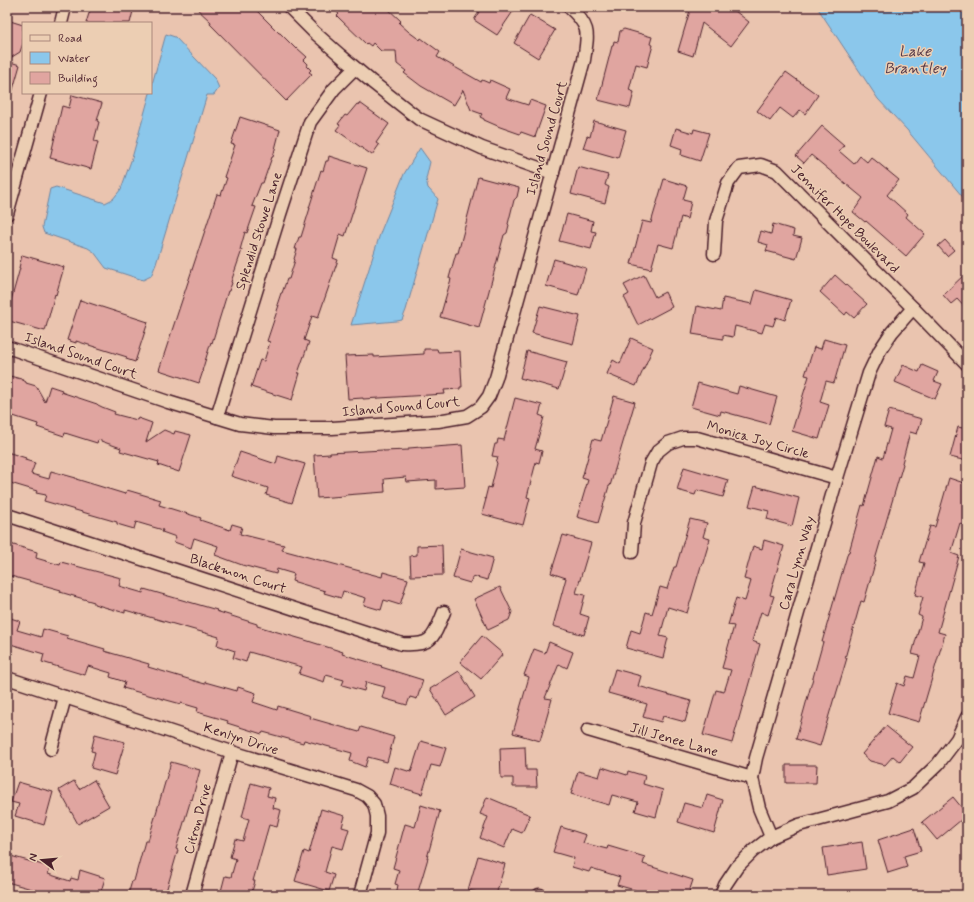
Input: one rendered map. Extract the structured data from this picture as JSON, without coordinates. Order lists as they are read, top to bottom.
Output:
{
  "streets": {
    "street": [
      "Island Sound Court",
      "Jennifer Hope Boulevard",
      "Splendid Stowe Lane",
      "Monica Joy Circle",
      "Cara Lynn Way",
      "Blackmon Court",
      "Kenlyn Drive",
      "Jill Jenee Lane",
      "Citron Drive"
    ]
  },
  "crossings": [
    ["Island Sound Court", "Splendid Stowe Lane"],
    ["Jennifer Hope Boulevard", "Cara Lynn Way"],
    ["Monica Joy Circle", "Cara Lynn Way"],
    ["Cara Lynn Way", "Jill Jenee Lane"],
    ["Kenlyn Drive", "Citron Drive"]
  ],
  "water": ["Lake Brantley"],
  "legend": ["Road", "Water", "Building"],
  "north": "left"
}
